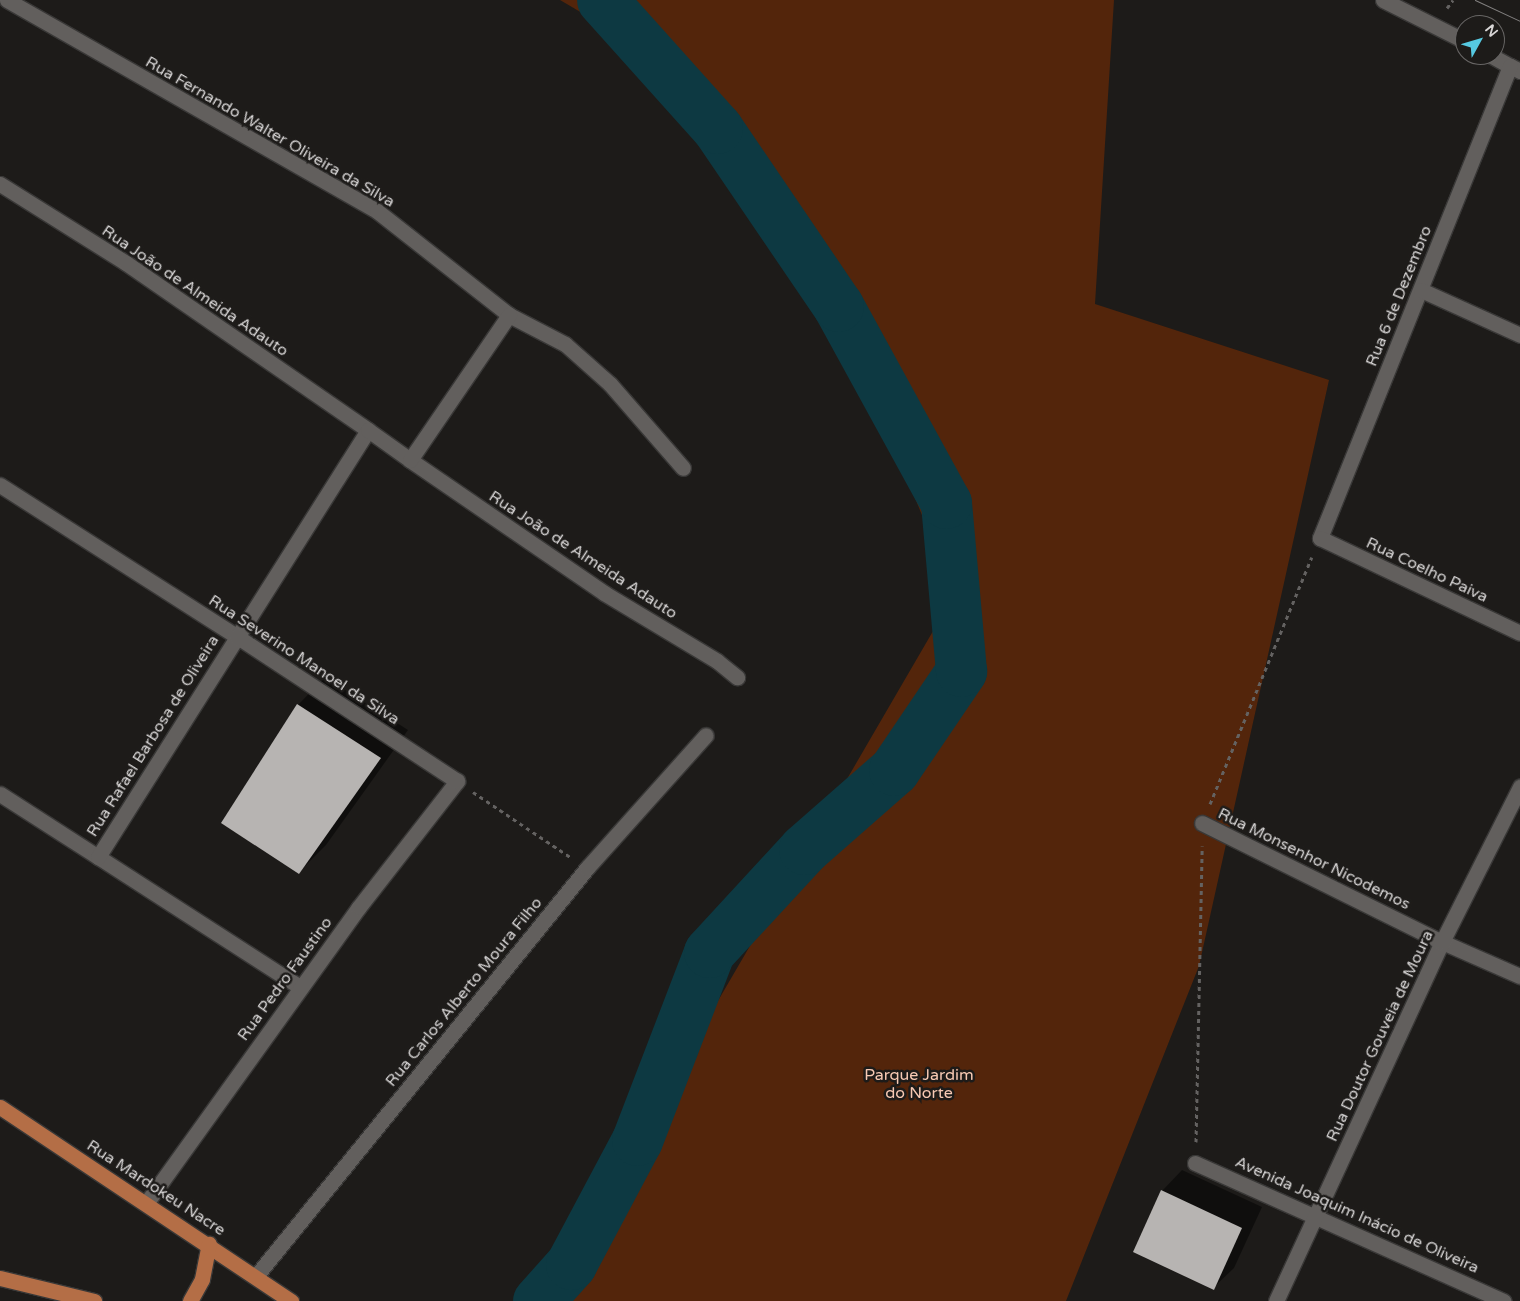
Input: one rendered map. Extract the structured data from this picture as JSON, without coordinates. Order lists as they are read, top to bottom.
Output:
{
  "streets": {
    "main road": ["Rua Mardokeu Nacre"],
    "street": [
      "Rua Fernando Walter Oliveira da Silva",
      "Rua João de Almeida Adauto",
      "Rua 6 de Dezembro",
      "Rua Coelho Paiva",
      "Rua Severino Manoel da Silva",
      "Rua Rafael Barbosa de Oliveira",
      "Rua Monsenhor Nicodemos",
      "Rua Pedro Faustino",
      "Rua Carlos Alberto Moura Filho",
      "Rua Doutor Gouveia de Moura",
      "Avenida Joaquim Inácio de Oliveira"
    ]
  },
  "crossings": [
    ["Rua João de Almeida Adauto", "Rua Rafael Barbosa de Oliveira"],
    ["Rua 6 de Dezembro", "Rua Coelho Paiva"],
    ["Rua Severino Manoel da Silva", "Rua Rafael Barbosa de Oliveira"],
    ["Rua Severino Manoel da Silva", "Rua Pedro Faustino"],
    ["Rua Monsenhor Nicodemos", "Rua Doutor Gouveia de Moura"],
    ["Rua Pedro Faustino", "Rua Mardokeu Nacre"],
    ["Rua Carlos Alberto Moura Filho", "Rua Mardokeu Nacre"],
    ["Rua Doutor Gouveia de Moura", "Avenida Joaquim Inácio de Oliveira"]
  ],
  "parks": ["Parque Jardim do Norte"],
  "north": "top right"
}
